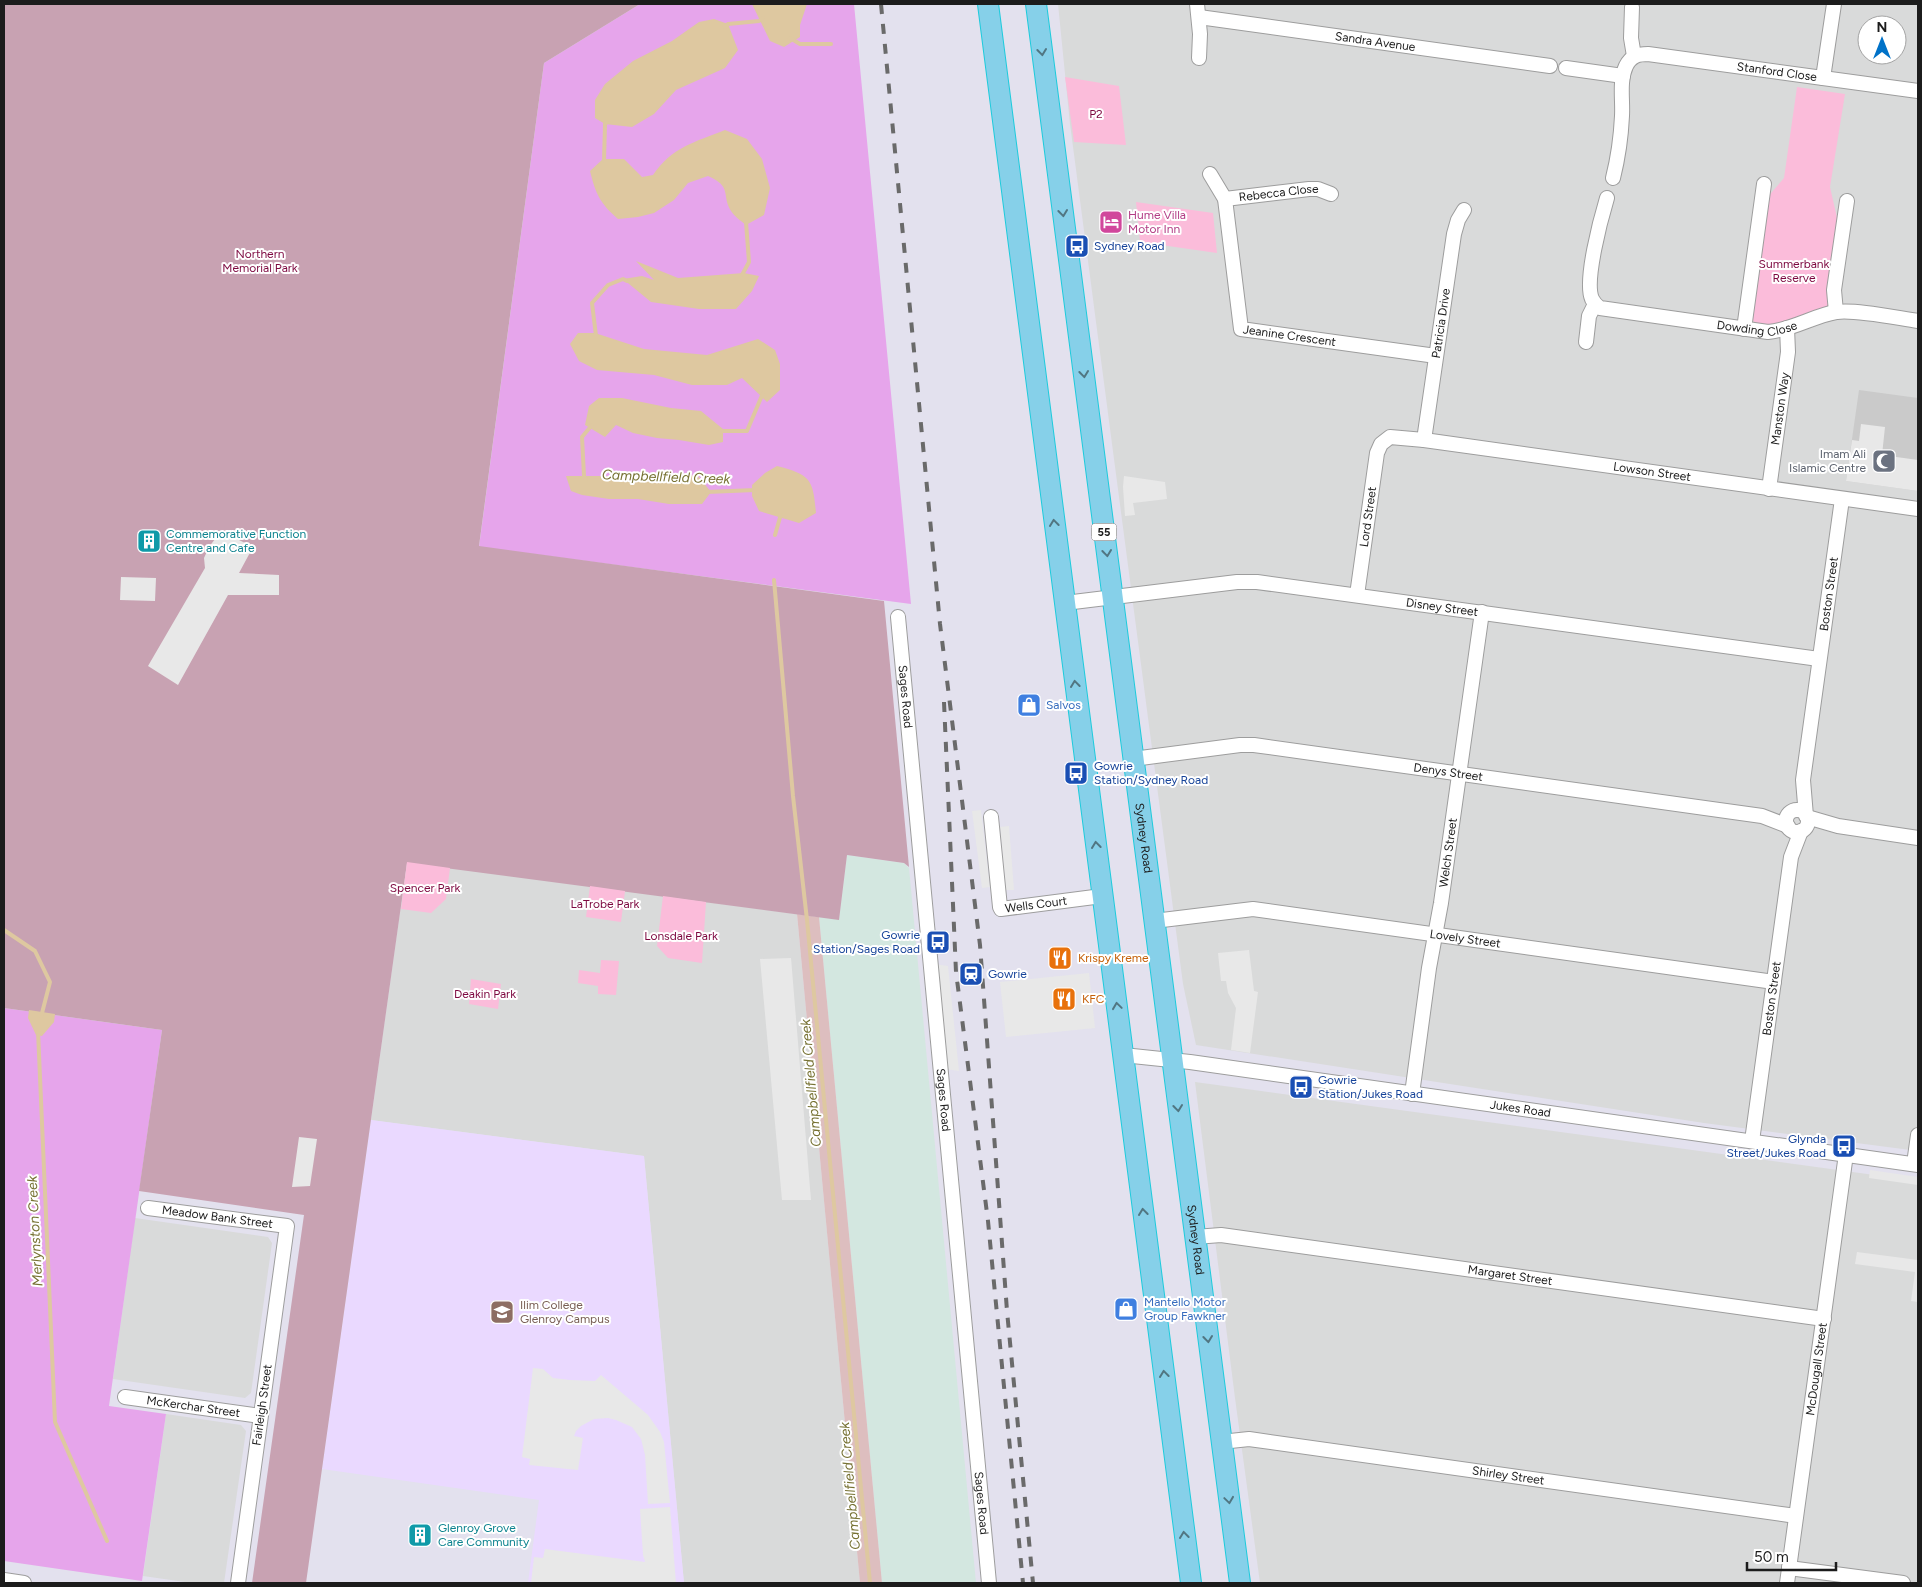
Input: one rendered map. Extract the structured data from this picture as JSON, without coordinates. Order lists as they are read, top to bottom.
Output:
{
  "streets": {
    "highway": ["55", "Sydney Road"],
    "street": [
      "Sandra Avenue",
      "Stanford Close",
      "Rebecca Close",
      "Patricia Drive",
      "Dowding Close",
      "Jeanine Crescent",
      "Manston Way",
      "Lowson Street",
      "Lord Street",
      "Boston Street",
      "Disney Street",
      "Sages Road",
      "Denys Street",
      "Welch Street",
      "Wells Court",
      "Lovely Street",
      "Jukes Road",
      "Meadow Bank Street",
      "Margaret Street",
      "McDougall Street",
      "Fairleigh Street",
      "McKerchar Street",
      "Shirley Street"
    ]
  },
  "crossings": [
    ["Rebecca Close", "Jeanine Crescent"],
    ["Patricia Drive", "Jeanine Crescent"],
    ["Patricia Drive", "Lowson Street"],
    ["Dowding Close", "Manston Way"],
    ["Manston Way", "Lowson Street"],
    ["Lowson Street", "Lord Street"],
    ["Lowson Street", "Boston Street"],
    ["Lord Street", "Disney Street"],
    ["Boston Street", "Disney Street"],
    ["Boston Street", "Denys Street"],
    ["Boston Street", "Lovely Street"],
    ["Boston Street", "Jukes Road"],
    ["Disney Street", "Sydney Road"],
    ["Disney Street", "Welch Street"],
    ["Denys Street", "Sydney Road"],
    ["Denys Street", "Welch Street"],
    ["Sydney Road", "Lovely Street"],
    ["Sydney Road", "Jukes Road"],
    ["Sydney Road", "Margaret Street"],
    ["Sydney Road", "Shirley Street"],
    ["Welch Street", "Lovely Street"],
    ["Welch Street", "Jukes Road"],
    ["Jukes Road", "McDougall Street"],
    ["Meadow Bank Street", "Fairleigh Street"],
    ["Margaret Street", "McDougall Street"],
    ["McDougall Street", "Shirley Street"],
    ["Fairleigh Street", "McKerchar Street"]
  ],
  "water": ["Campbellfield Creek", "Merlynston Creek"],
  "parks": [
    "P2",
    "Northern Memorial Park",
    "Summerbank Reserve",
    "Spencer Park",
    "LaTrobe Park",
    "Lonsdale Park",
    "Deakin Park"
  ],
  "places": {
    "hotel": ["Hume Villa Motor Inn"],
    "bus stop": [
      "Sydney Road",
      "Gowrie Station/Sydney Road",
      "Gowrie Station/Sages Road",
      "Gowrie Station/Jukes Road",
      "Glynda Street/Jukes Road"
    ],
    "mosque": ["Imam Ali Islamic Centre"],
    "building": ["Commemorative Function Centre and Cafe", "Glenroy Grove Care Community"],
    "shop": ["Salvos", "Mantello Motor Group Fawkner"],
    "restaurant": ["Krispy Kreme", "KFC"],
    "station": ["Gowrie"],
    "school or university": ["Ilim College Glenroy Campus"]
  },
  "scale_bar": "50 m",
  "north": "top"
}
